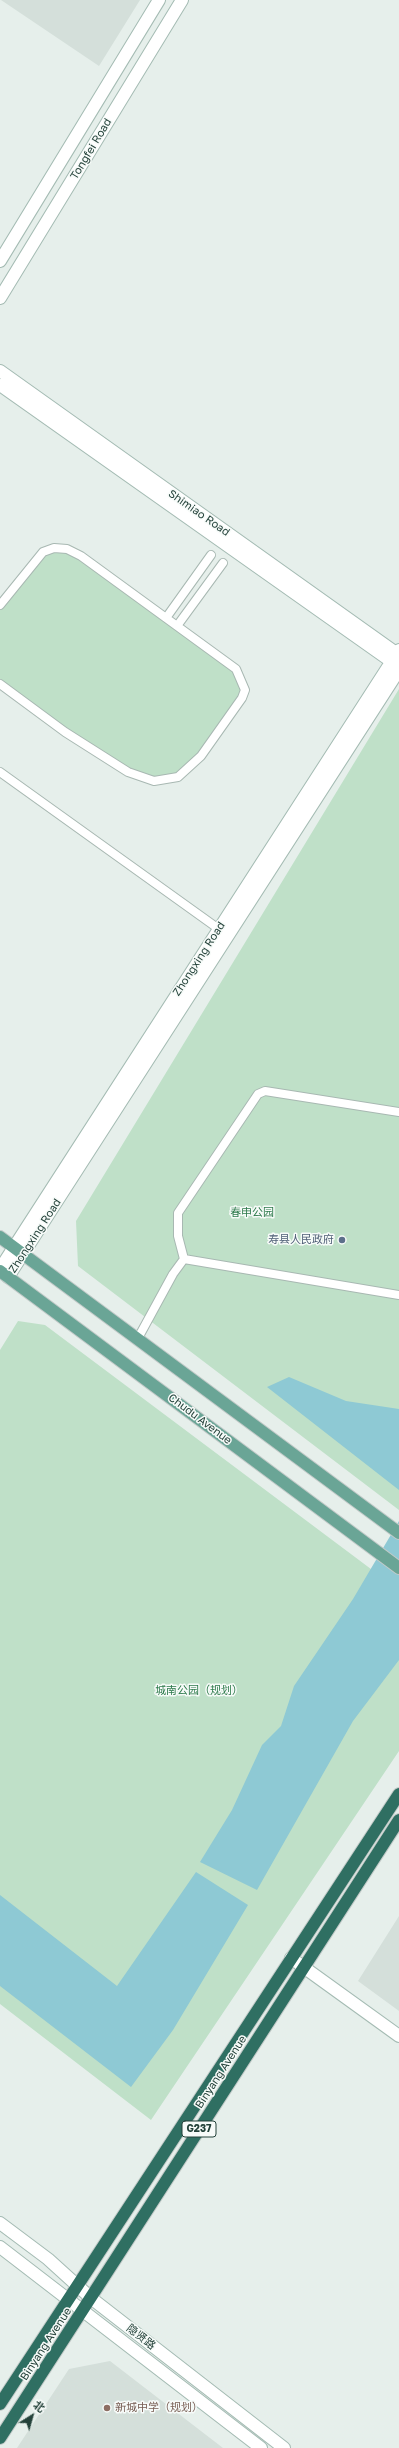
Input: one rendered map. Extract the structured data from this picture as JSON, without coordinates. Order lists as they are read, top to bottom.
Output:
{
  "streets": {
    "highway": ["Binyang Avenue", "G237"],
    "main road": ["Chudu Avenue"],
    "street": [
      "Tongfei Road",
      "Shimiao Road",
      "Zhongxing Road",
      "隐贤路"
    ]
  },
  "crossings": [
    ["Shimiao Road", "Zhongxing Road"],
    ["Zhongxing Road", "Chudu Avenue"],
    ["Binyang Avenue", "隐贤路"]
  ],
  "parks": ["春申公园", "城南公园（规划）"],
  "places": ["寿县人民政府", "新城中学（规划）"],
  "north": "top right"
}
